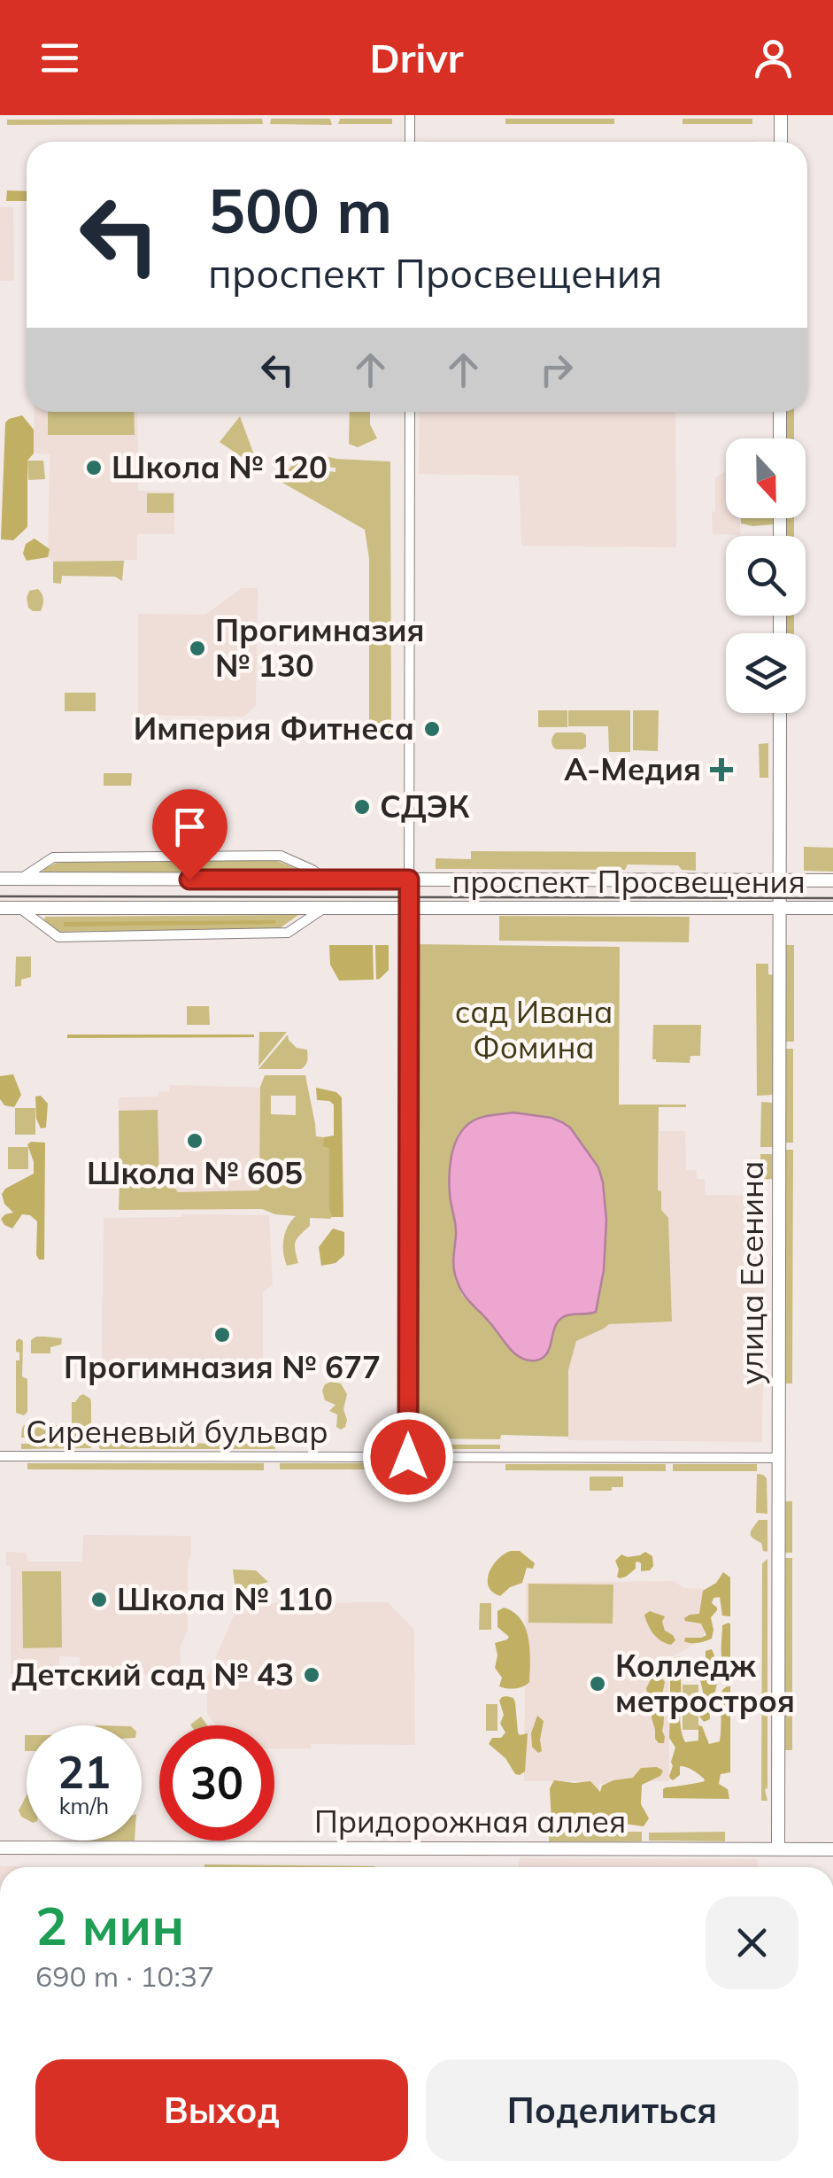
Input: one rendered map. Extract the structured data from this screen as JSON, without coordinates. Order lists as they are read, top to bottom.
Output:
{
  "streets": {
    "street": [
      "проспект Просвещения",
      "улица Есенина",
      "Сиреневый бульвар",
      "Придорожная аллея"
    ]
  },
  "crossings": [
    ["проспект Просвещения", "улица Есенина"],
    ["улица Есенина", "Сиреневый бульвар"],
    ["улица Есенина", "Придорожная аллея"]
  ],
  "parks": ["сад Ивана Фомина"],
  "places": {
    "other": [
      "Школа № 120",
      "Прогимназия № 130",
      "Империя Фитнеса",
      "СДЭК",
      "Школа № 605",
      "Прогимназия № 677",
      "Школа № 110",
      "Детский сад № 43",
      "Колледж метростроя"
    ],
    "health": ["А-Медия"]
  },
  "north": "bottom",
  "page": {
    "header": "Drivr",
    "turn": ["500 m", "проспект Просвещения"],
    "speed": "21 km/h",
    "limit": "30",
    "heading": ["2 мин", "690 m · 10:37"],
    "buttons": ["Выход", "Поделиться"]
  }
}
